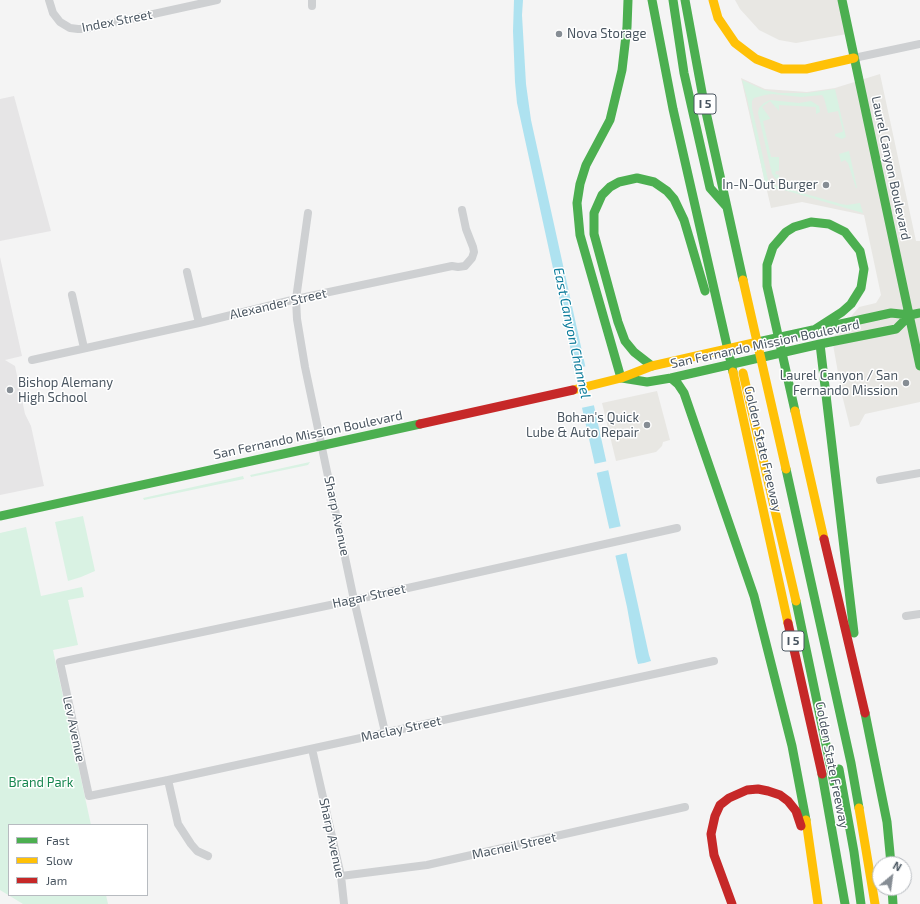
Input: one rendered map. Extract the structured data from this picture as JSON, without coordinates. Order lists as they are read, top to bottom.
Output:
{
  "streets": {
    "main road": [
      "I 5",
      "Laurel Canyon Boulevard",
      "San Fernando Mission Boulevard",
      "Golden State Freeway"
    ],
    "street": [
      "Index Street",
      "Alexander Street",
      "Sharp Avenue",
      "Hagar Street",
      "Lev Avenue",
      "Maclay Street",
      "Macneil Street"
    ]
  },
  "crossings": [
    ["I 5", "Golden State Freeway"],
    ["Laurel Canyon Boulevard", "San Fernando Mission Boulevard"],
    ["Alexander Street", "Sharp Avenue"],
    ["San Fernando Mission Boulevard", "Sharp Avenue"],
    ["Sharp Avenue", "Hagar Street"],
    ["Sharp Avenue", "Maclay Street"],
    ["Sharp Avenue", "Macneil Street"],
    ["Hagar Street", "Lev Avenue"],
    ["Lev Avenue", "Maclay Street"]
  ],
  "water": ["East Canyon Channel"],
  "parks": ["Brand Park"],
  "places": [
    "Nova Storage",
    "In-N-Out Burger",
    "Laurel Canyon / San Fernando Mission",
    "Bishop Alemany High School",
    "Bohan's Quick Lube & Auto Repair"
  ],
  "legend": ["Fast", "Slow", "Jam"],
  "north": "top right"
}
